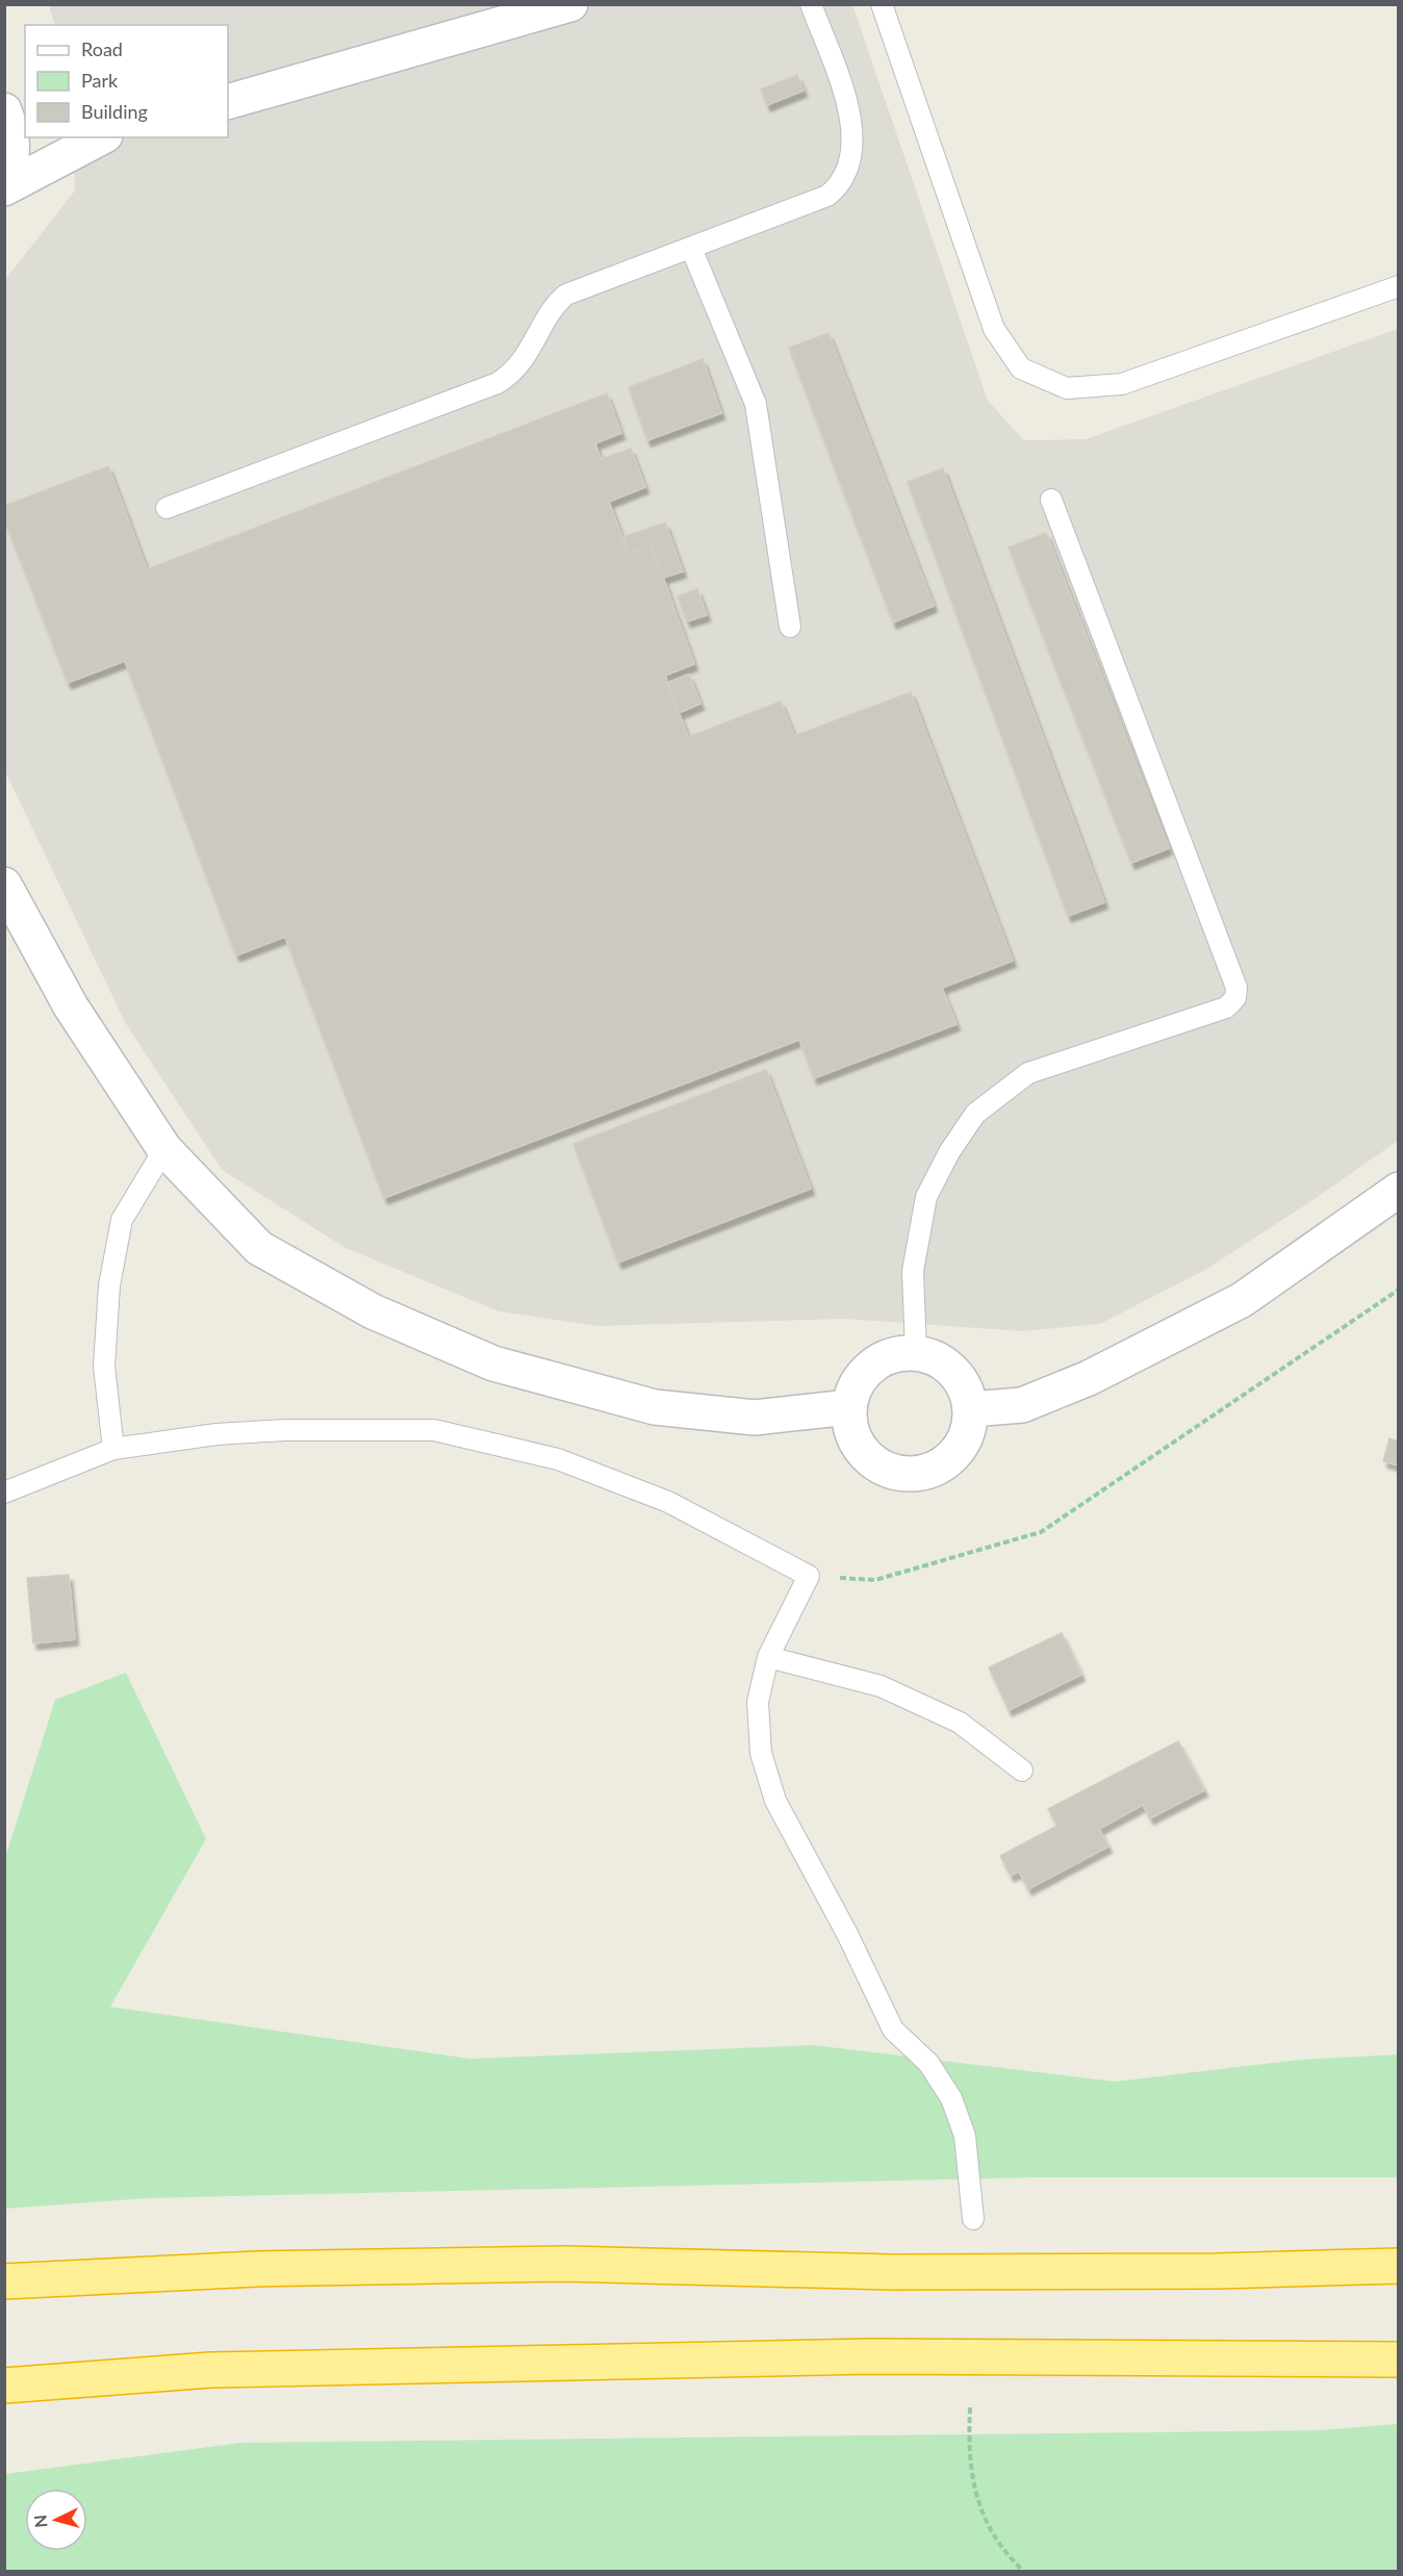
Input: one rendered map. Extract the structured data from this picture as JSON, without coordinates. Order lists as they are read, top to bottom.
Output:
{
  "legend": ["Road", "Park", "Building"],
  "north": "left"
}
